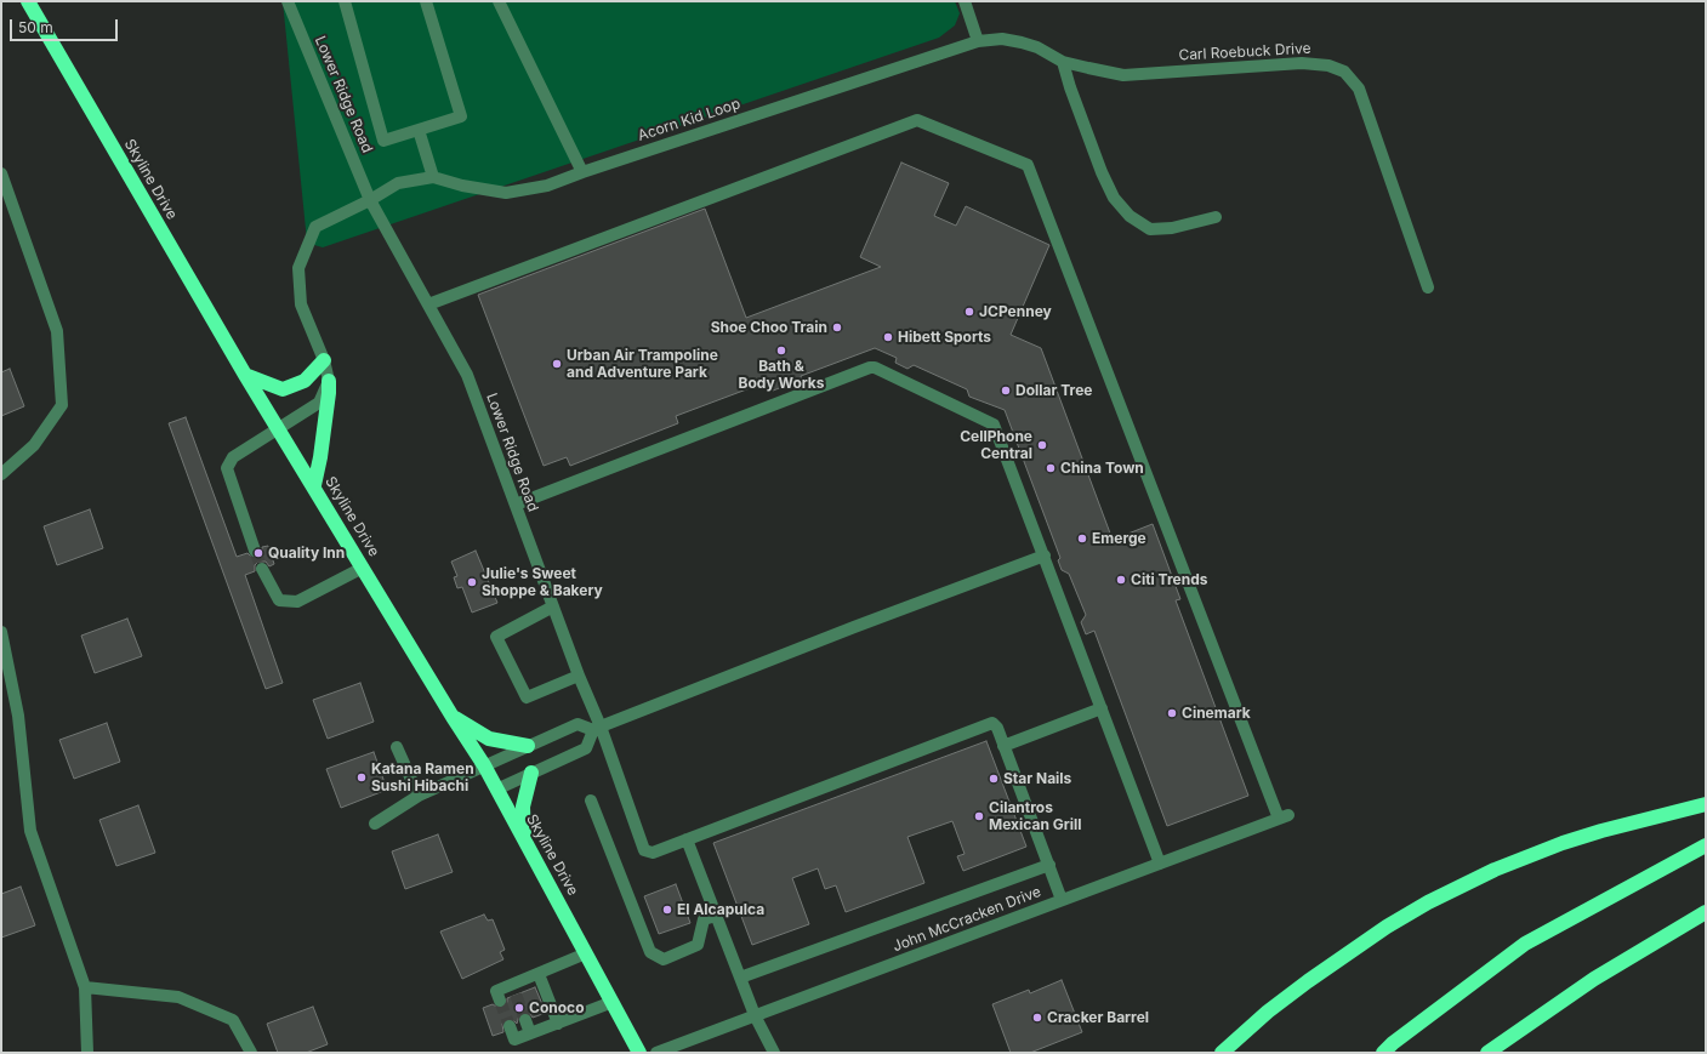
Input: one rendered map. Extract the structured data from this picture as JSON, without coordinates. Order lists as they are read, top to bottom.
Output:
{
  "streets": {
    "highway": ["Skyline Drive"],
    "street": [
      "Carl Roebuck Drive",
      "Lower Ridge Road",
      "Acorn Kid Loop",
      "John McCracken Drive"
    ]
  },
  "crossings": [
    ["Carl Roebuck Drive", "Acorn Kid Loop"],
    ["Lower Ridge Road", "Acorn Kid Loop"],
    ["Lower Ridge Road", "John McCracken Drive"]
  ],
  "places": [
    "JCPenney",
    "Shoe Choo Train",
    "Hibett Sports",
    "Bath & Body Works",
    "Urban Air Trampoline and Adventure Park",
    "Dollar Tree",
    "CellPhone Central",
    "China Town",
    "Emerge",
    "Quality Inn",
    "Citi Trends",
    "Julie's Sweet Shoppe & Bakery",
    "Cinemark",
    "Katana Ramen Sushi Hibachi",
    "Star Nails",
    "Cilantros Mexican Grill",
    "El Alcapulca",
    "Conoco",
    "Cracker Barrel"
  ],
  "scale_bar": "50 m"
}
